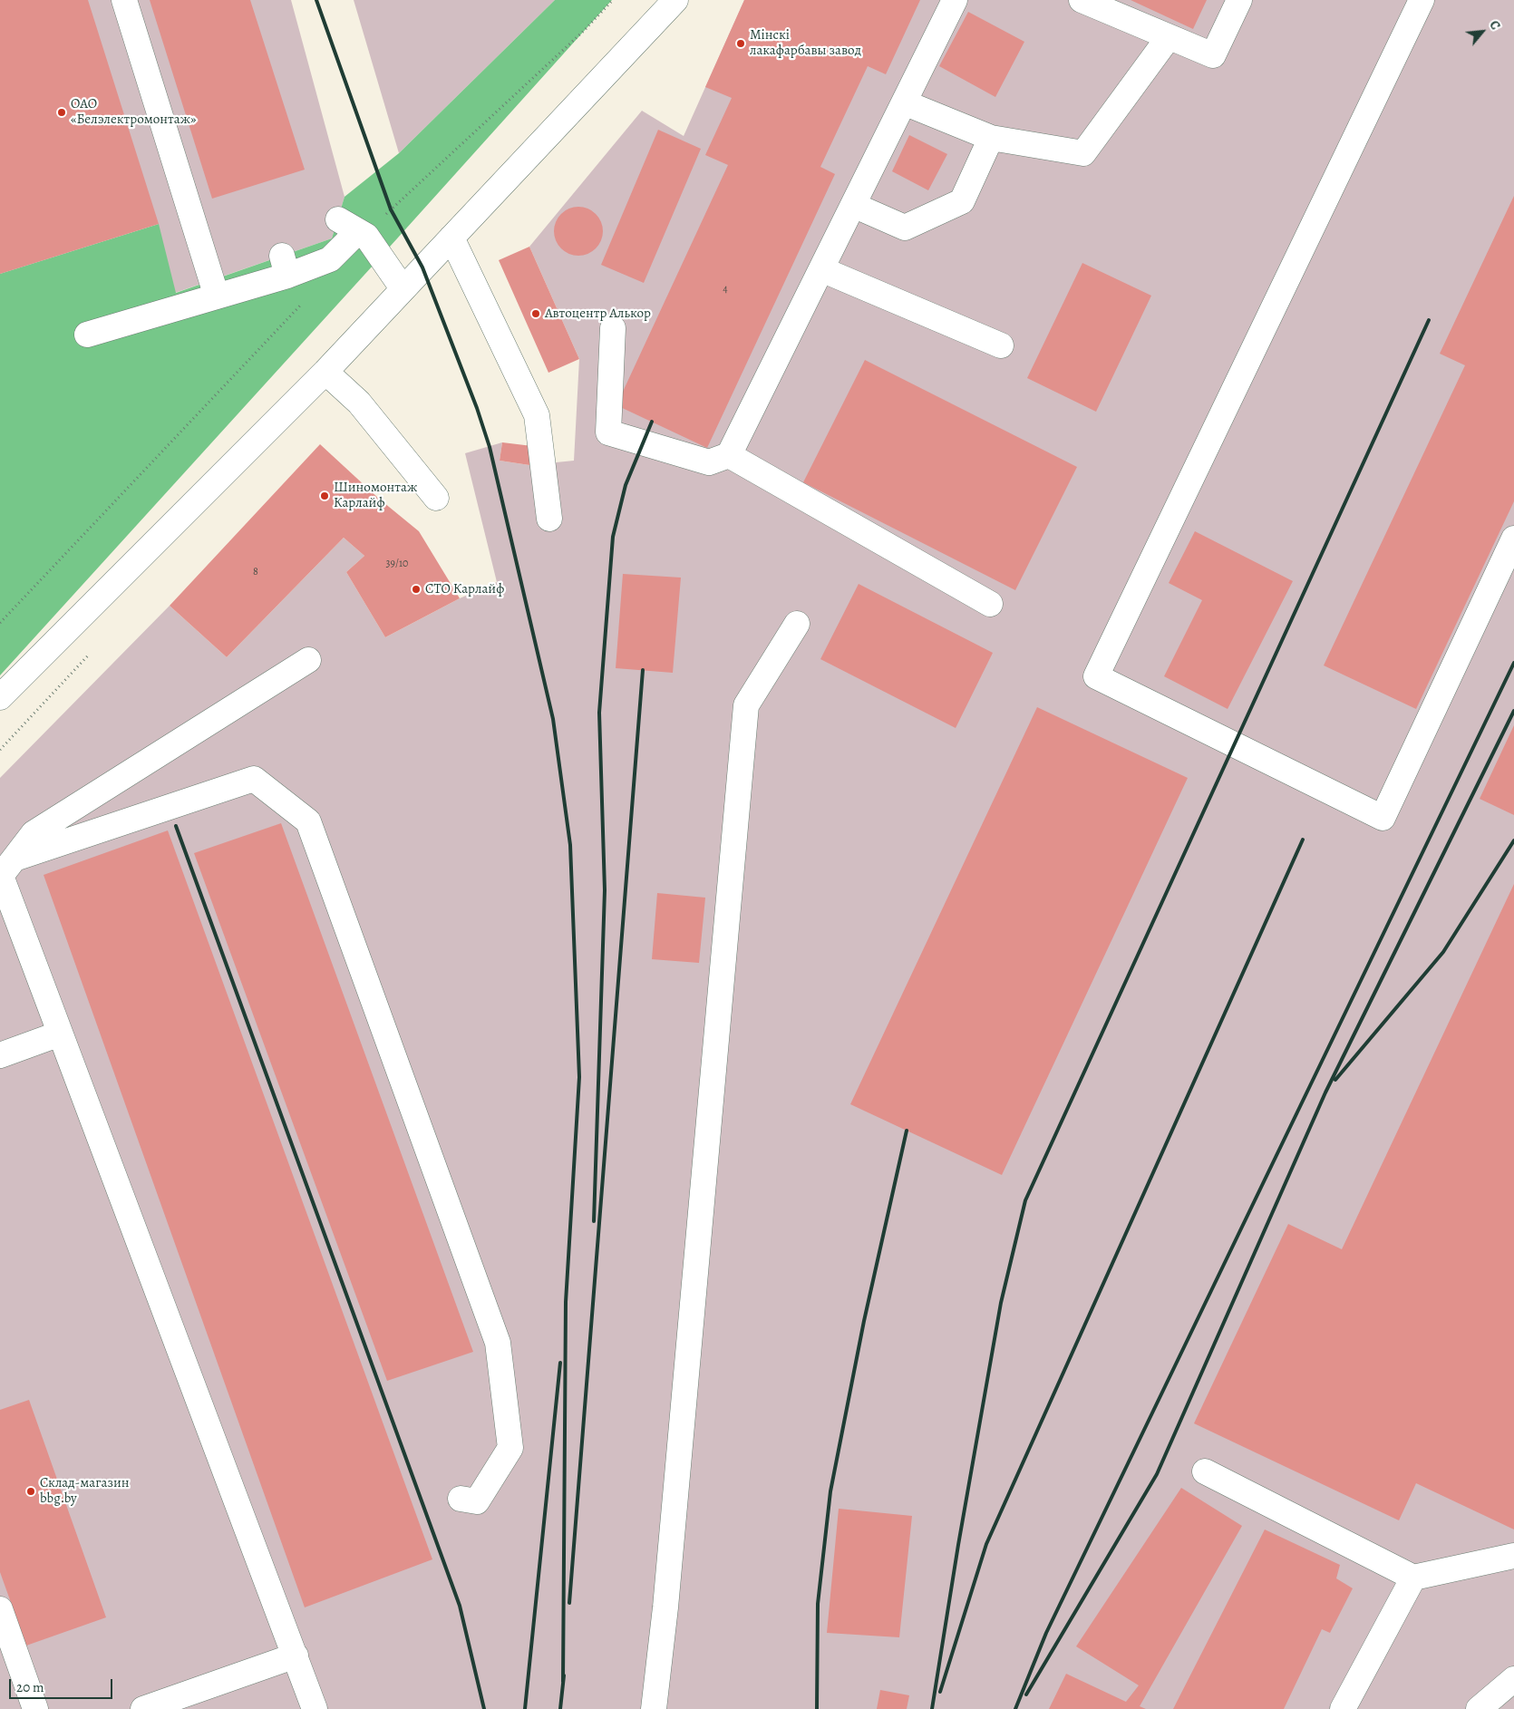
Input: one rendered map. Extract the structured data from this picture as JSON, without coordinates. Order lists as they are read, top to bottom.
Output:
{
  "places": [
    "Мінскі лакафарбавы завод",
    "ОАО «Белэлектромонтаж»",
    "Автоцентр Алькор",
    "Шиномонтаж Карлайф",
    "СТО Карлайф",
    "Склад-магазин bbg.by"
  ],
  "house_numbers": ["4", "39/10", "8"],
  "scale_bar": "20 m",
  "north": "top right"
}
